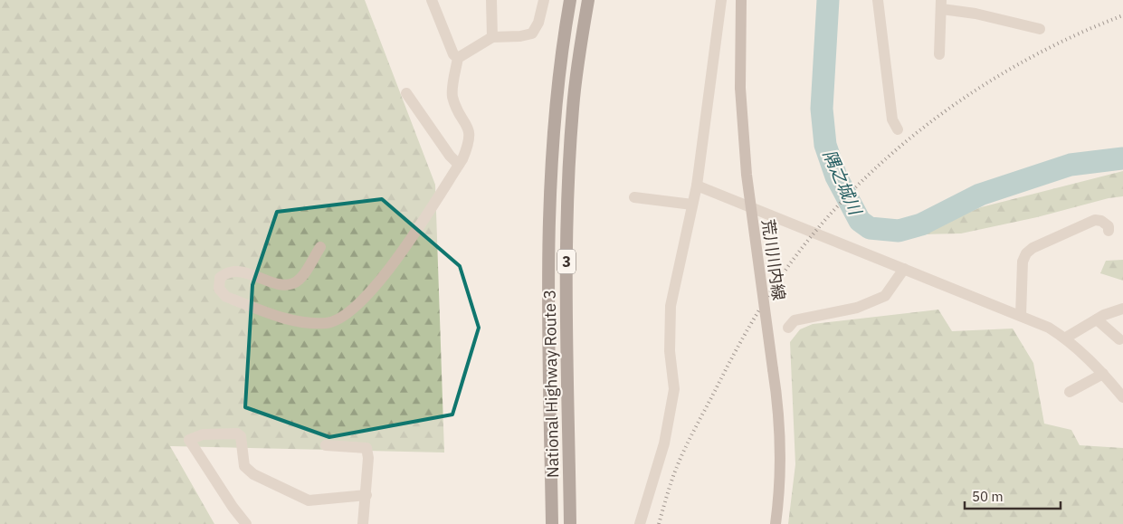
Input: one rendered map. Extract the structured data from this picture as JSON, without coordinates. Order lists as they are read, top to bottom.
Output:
{
  "streets": {
    "highway": ["3", "National Highway Route 3"],
    "main road": ["荒川川内線"]
  },
  "water": ["隅之城川"],
  "scale_bar": "50 m"
}
